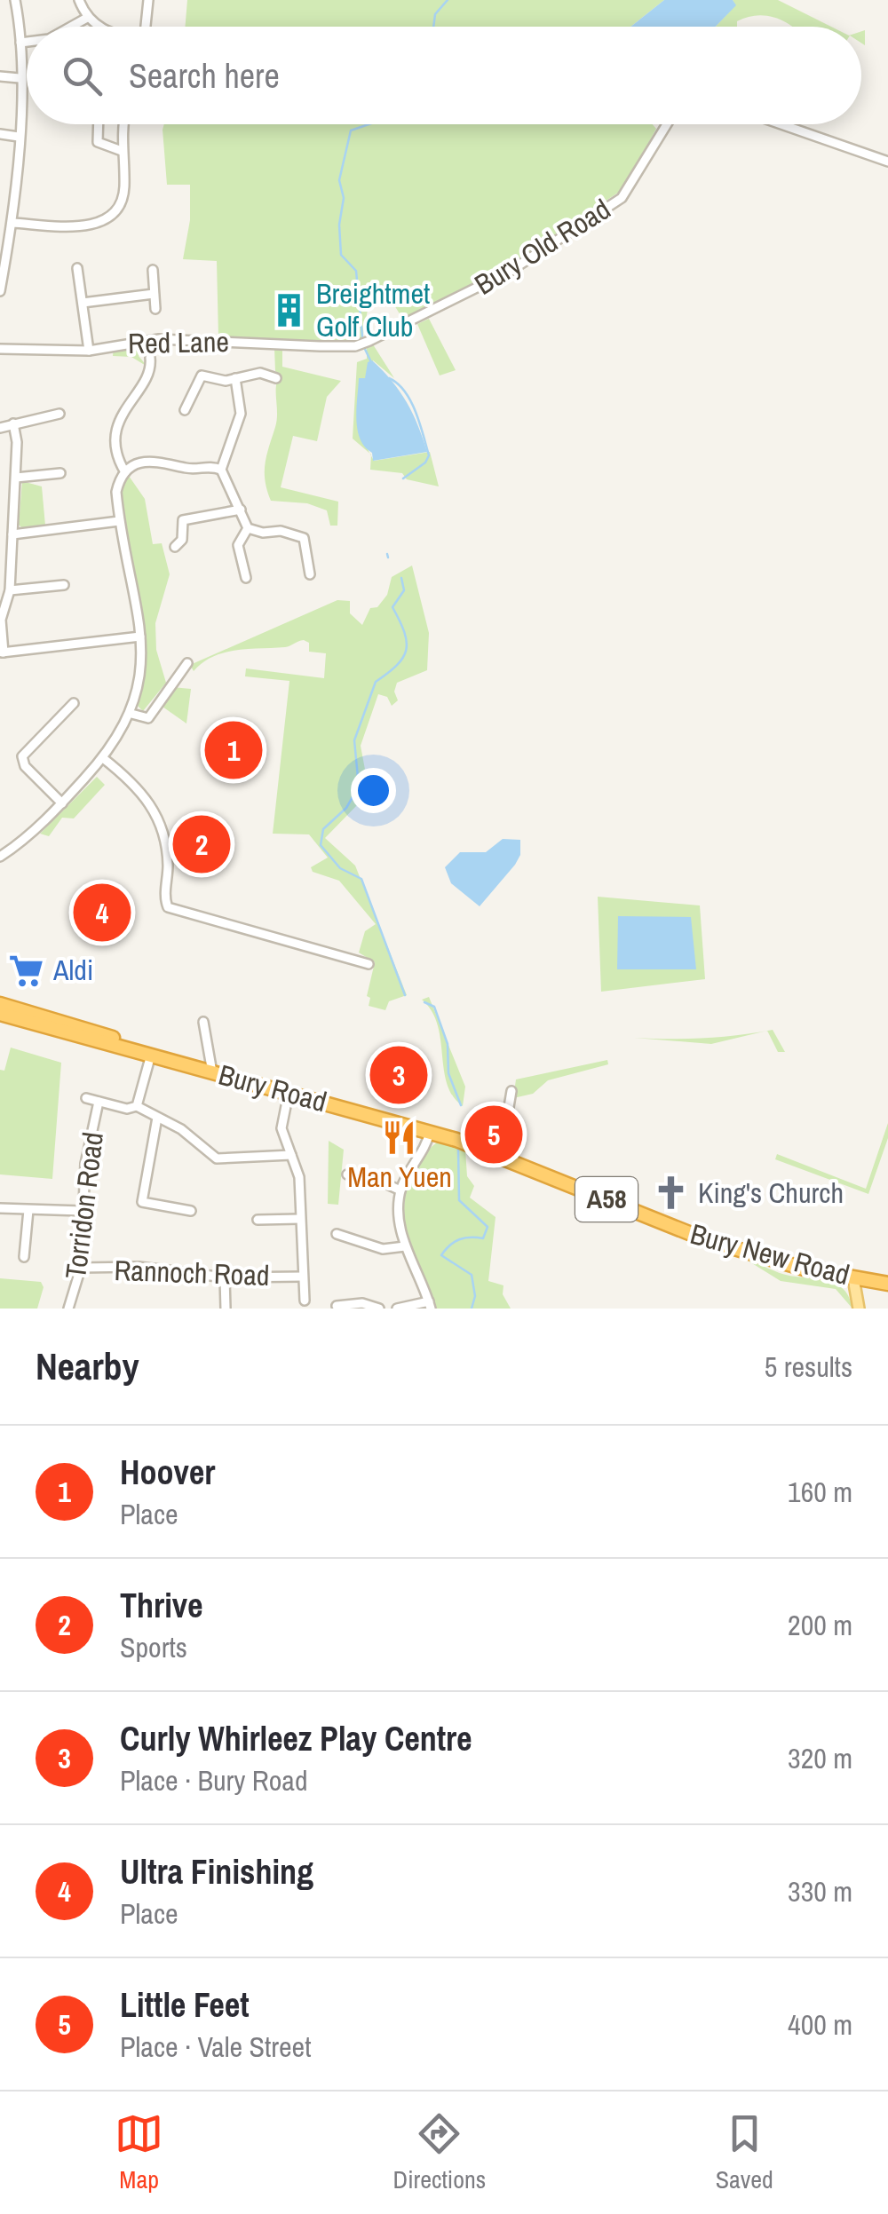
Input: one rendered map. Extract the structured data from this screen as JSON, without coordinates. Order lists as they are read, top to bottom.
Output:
{
  "streets": {
    "highway": ["Bury Road", "A58", "Bury New Road"],
    "street": [
      "Bury Old Road",
      "Red Lane",
      "Torridon Road",
      "Rannoch Road"
    ]
  },
  "crossings": [
    ["Bury Old Road", "Red Lane"],
    ["Bury Road", "Torridon Road"],
    ["Bury Road", "Bury New Road"],
    ["Torridon Road", "Rannoch Road"]
  ],
  "places": {
    "building": ["Breightmet Golf Club"],
    "supermarket": ["Aldi"],
    "restaurant": ["Man Yuen"],
    "church": ["King's Church"]
  },
  "page": {
    "search": "Search here",
    "pins": [
      "1",
      "2",
      "4",
      "3",
      "5"
    ],
    "heading": ["Nearby", "5 results"],
    "list": [
      {
        "mark": "1",
        "name": "Hoover",
        "note": "Place",
        "value": "160 m"
      },
      {
        "mark": "2",
        "name": "Thrive",
        "note": "Sports",
        "value": "200 m"
      },
      {
        "mark": "3",
        "name": "Curly Whirleez Play Centre",
        "note": "Place · Bury Road",
        "value": "320 m"
      },
      {
        "mark": "4",
        "name": "Ultra Finishing",
        "note": "Place",
        "value": "330 m"
      },
      {
        "mark": "5",
        "name": "Little Feet",
        "note": "Place · Vale Street",
        "value": "400 m"
      }
    ],
    "nav": ["Map", "Directions", "Saved"]
  }
}
